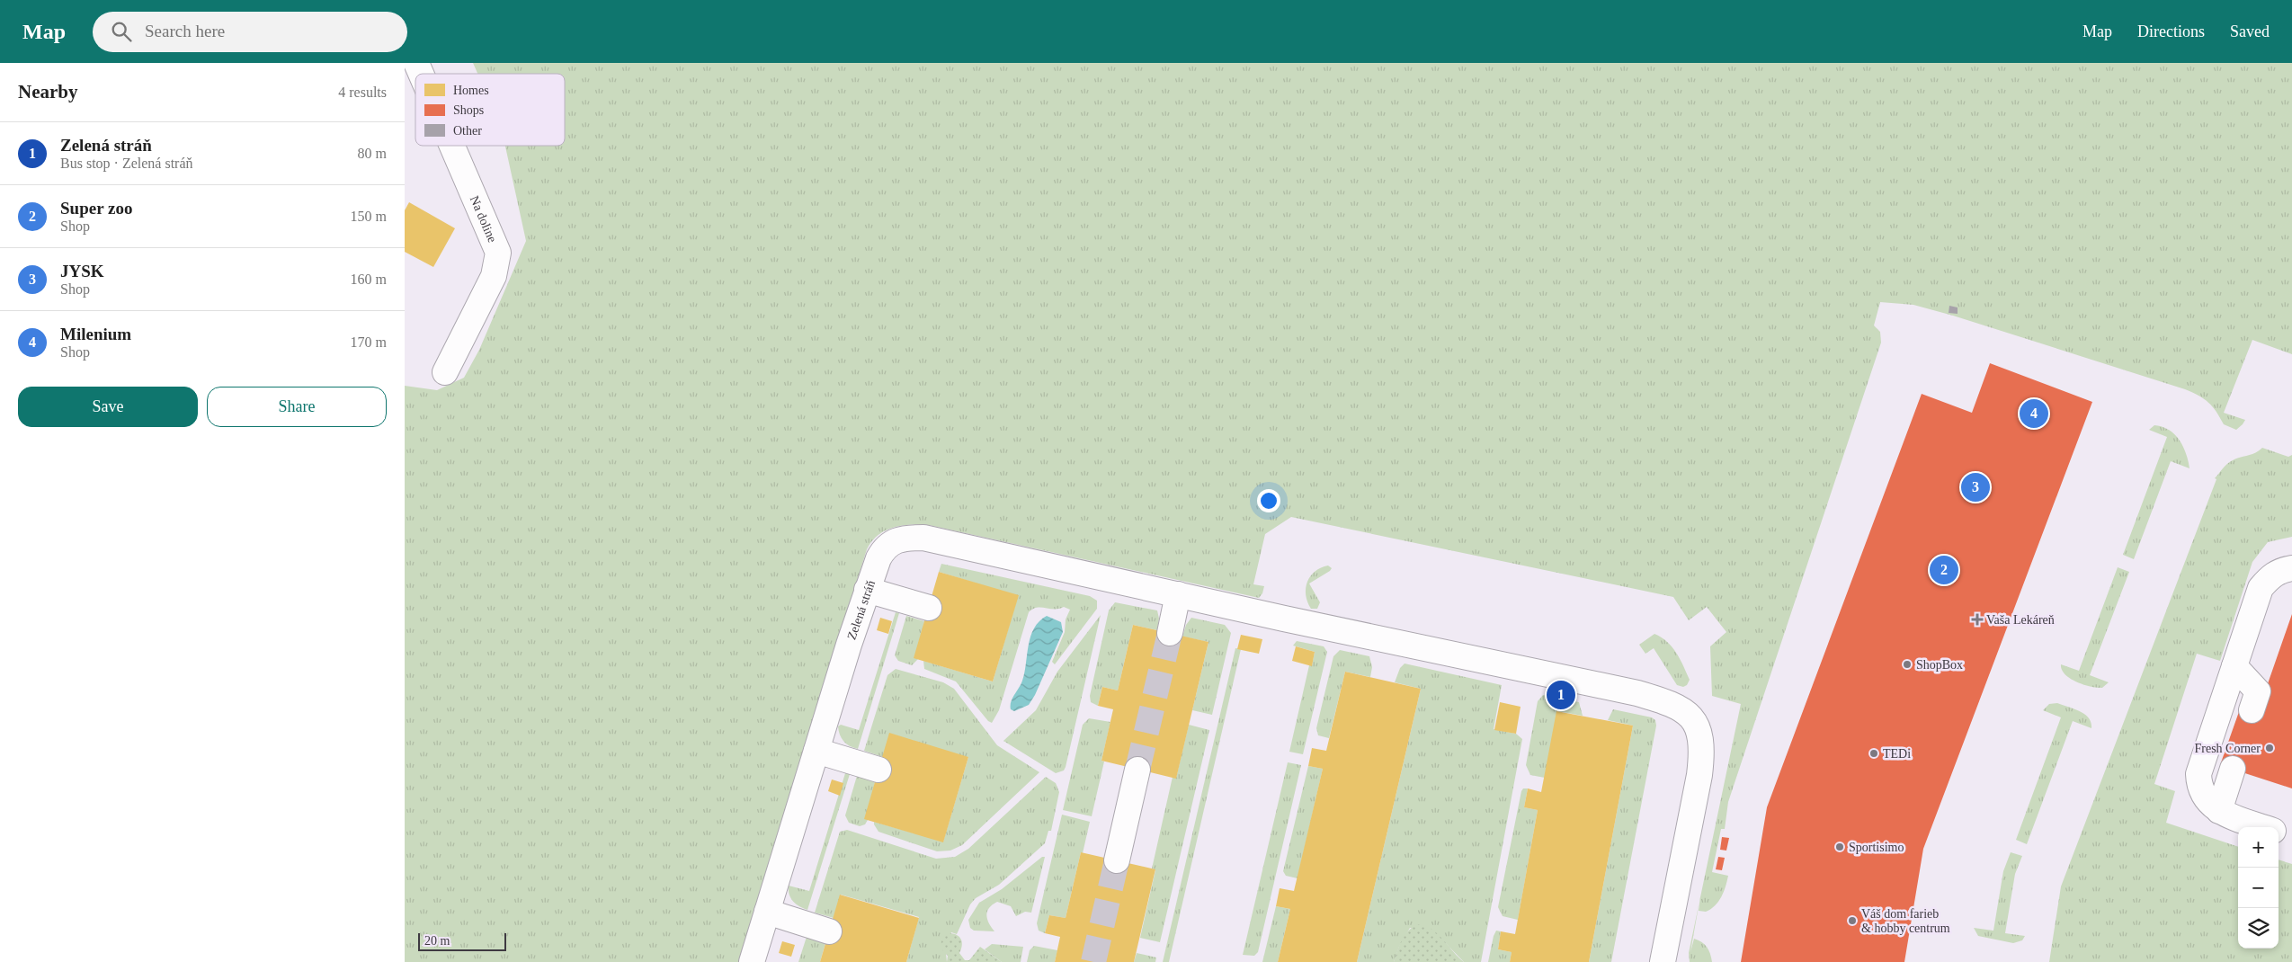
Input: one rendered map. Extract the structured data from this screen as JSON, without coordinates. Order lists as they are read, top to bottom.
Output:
{
  "streets": {
    "street": ["Na doline", "Zelená stráň"]
  },
  "places": {
    "health": ["Vaša Lekáreň"],
    "other": [
      "ShopBox",
      "Fresh Corner",
      "TEDi",
      "Sportisimo",
      "Váš dom farieb & hobby centrum"
    ]
  },
  "legend": ["Homes", "Shops", "Other"],
  "scale_bar": "20 m",
  "page": {
    "header": "Map",
    "search": "Search here",
    "nav": ["Map", "Directions", "Saved"],
    "heading": ["Nearby", "4 results"],
    "list": [
      {
        "mark": "1",
        "name": "Zelená stráň",
        "note": "Bus stop · Zelená stráň",
        "value": "80 m"
      },
      {
        "mark": "2",
        "name": "Super zoo",
        "note": "Shop",
        "value": "150 m"
      },
      {
        "mark": "3",
        "name": "JYSK",
        "note": "Shop",
        "value": "160 m"
      },
      {
        "mark": "4",
        "name": "Milenium",
        "note": "Shop",
        "value": "170 m"
      }
    ],
    "buttons": ["Save", "Share"],
    "pins": [
      "4",
      "3",
      "2",
      "1"
    ],
    "map_buttons": ["+", "−"],
    "scale": "20 m"
  }
}
